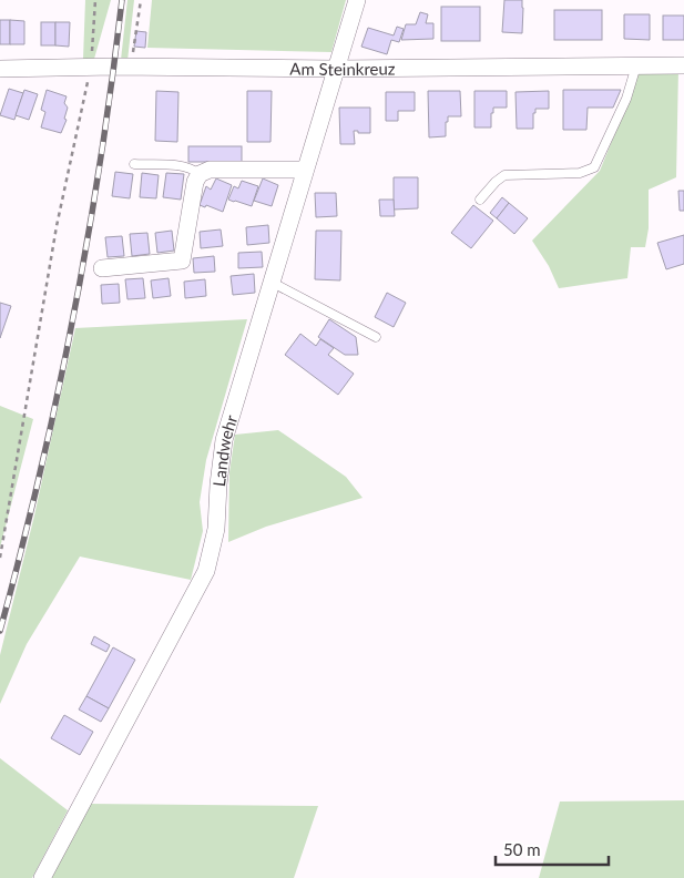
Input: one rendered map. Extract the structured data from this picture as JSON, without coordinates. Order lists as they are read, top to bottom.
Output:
{
  "streets": {
    "street": ["Am Steinkreuz", "Landwehr"]
  },
  "crossings": [
    ["Am Steinkreuz", "Landwehr"]
  ],
  "scale_bar": "50 m"
}
